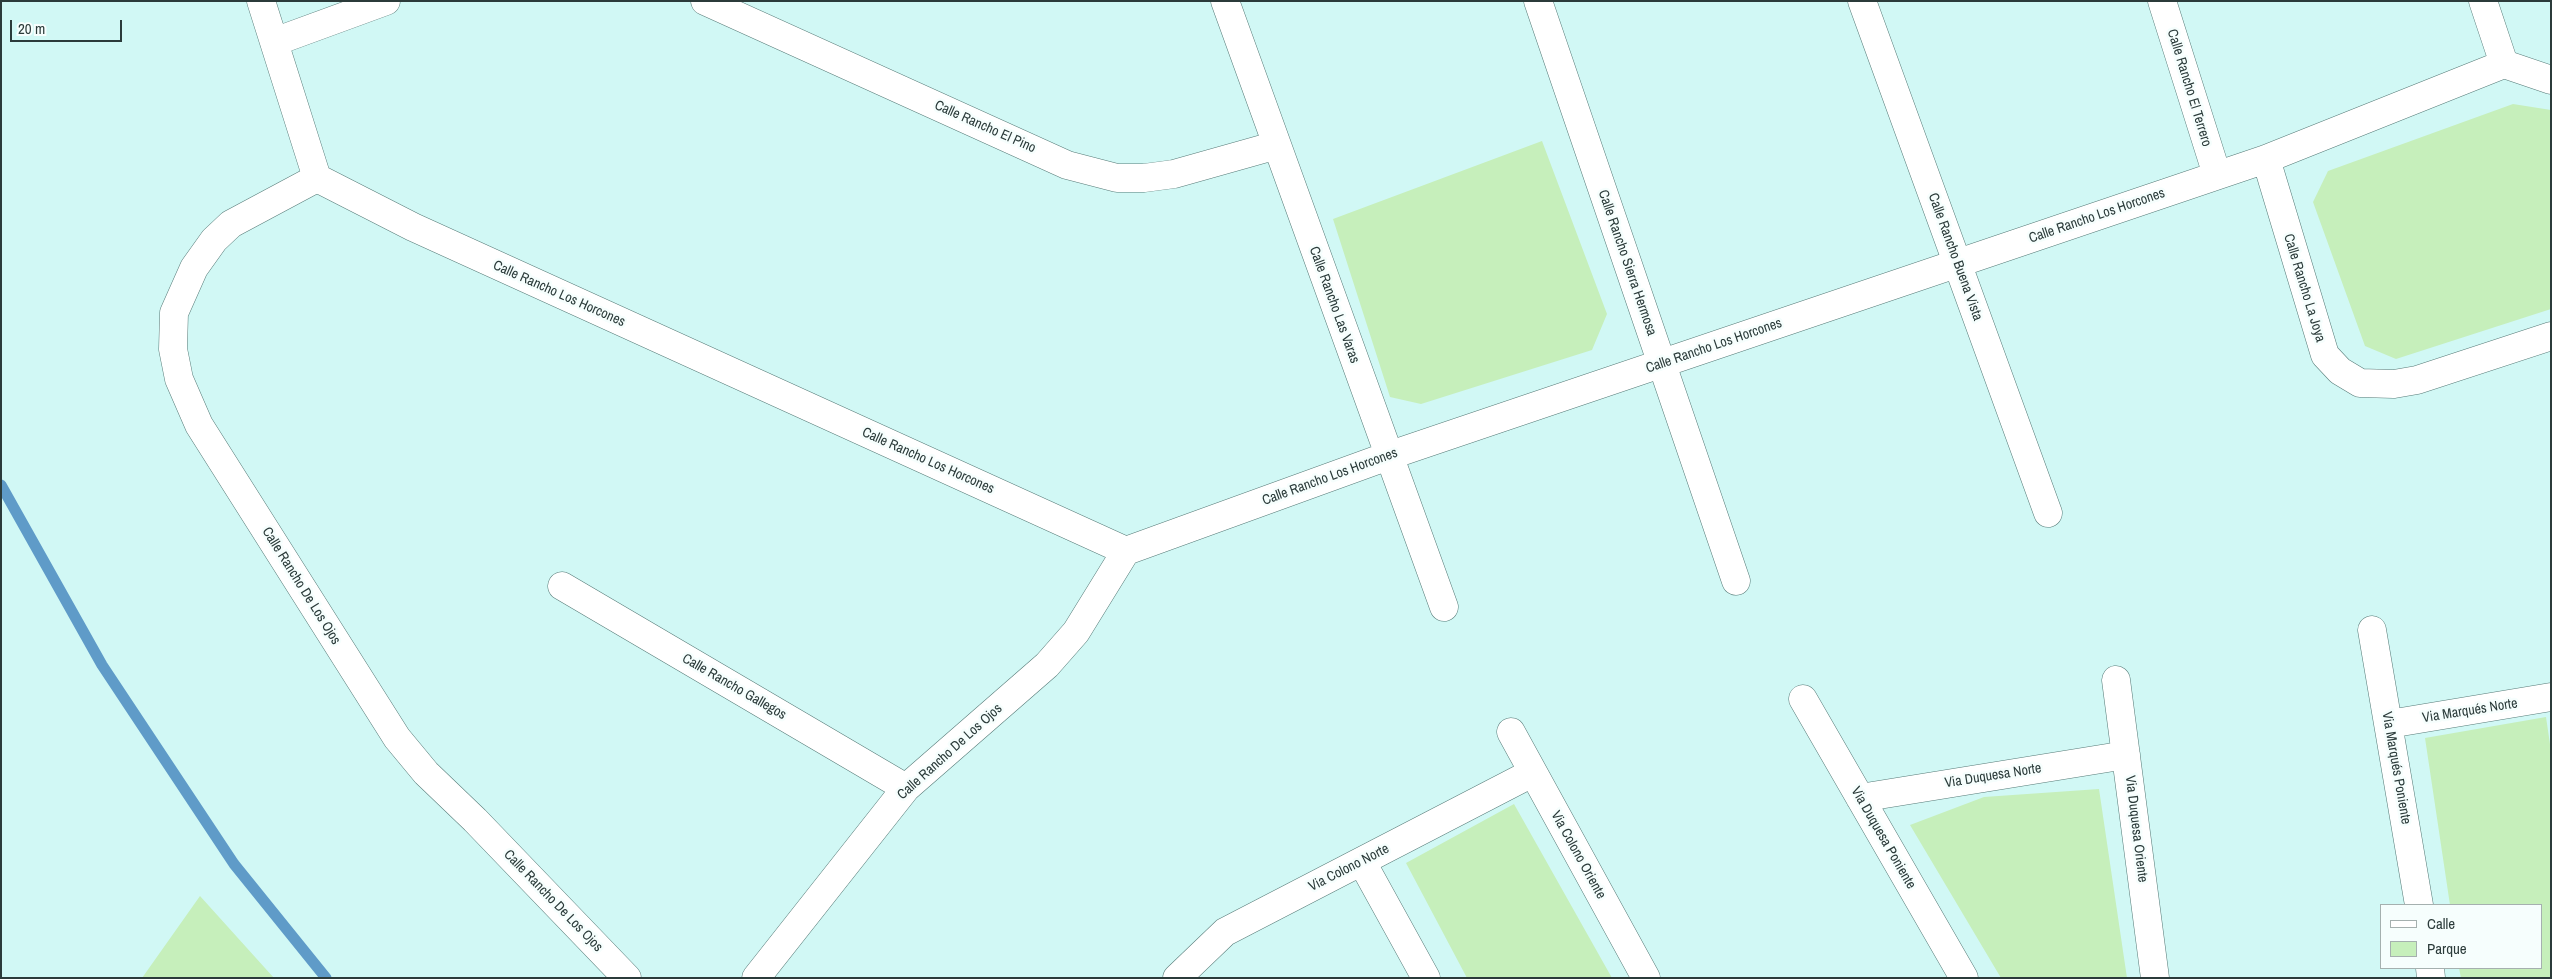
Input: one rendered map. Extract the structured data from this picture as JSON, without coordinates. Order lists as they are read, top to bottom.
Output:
{
  "streets": {
    "street": [
      "Calle Rancho El Terrero",
      "Calle Rancho El Pino",
      "Calle Rancho Los Horcones",
      "Calle Rancho Buena Vista",
      "Calle Rancho Sierra Hermosa",
      "Calle Rancho La Joya",
      "Calle Rancho Las Varas",
      "Calle Rancho De Los Ojos",
      "Calle Rancho Gallegos",
      "Via Marqués Norte",
      "Via Marqués Poniente",
      "Via Duquesa Norte",
      "Via Duquesa Oriente",
      "Via Duquesa Poniente",
      "Via Colono Oriente",
      "Via Colono Norte"
    ]
  },
  "crossings": [
    ["Calle Rancho El Terrero", "Calle Rancho Los Horcones"],
    ["Calle Rancho El Pino", "Calle Rancho Las Varas"],
    ["Calle Rancho Los Horcones", "Calle Rancho Buena Vista"],
    ["Calle Rancho Los Horcones", "Calle Rancho Sierra Hermosa"],
    ["Calle Rancho Los Horcones", "Calle Rancho La Joya"],
    ["Calle Rancho Los Horcones", "Calle Rancho Las Varas"],
    ["Calle Rancho Los Horcones", "Calle Rancho De Los Ojos"],
    ["Calle Rancho De Los Ojos", "Calle Rancho Gallegos"],
    ["Via Marqués Norte", "Via Marqués Poniente"],
    ["Via Duquesa Norte", "Via Duquesa Oriente"],
    ["Via Duquesa Norte", "Via Duquesa Poniente"],
    ["Via Colono Oriente", "Via Colono Norte"]
  ],
  "legend": ["Calle", "Parque"],
  "scale_bar": "20 m"
}
